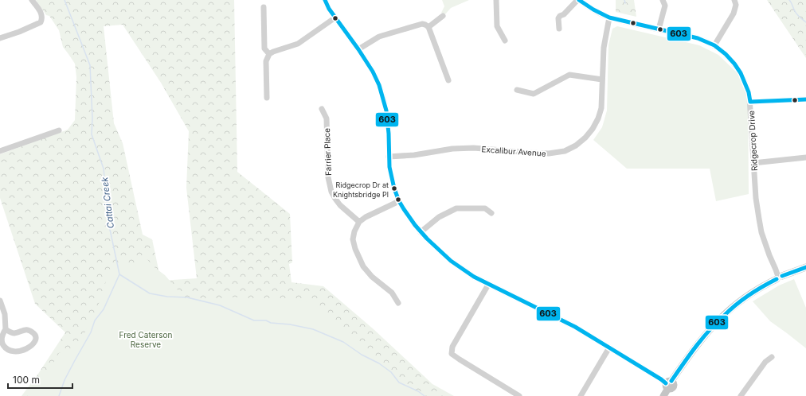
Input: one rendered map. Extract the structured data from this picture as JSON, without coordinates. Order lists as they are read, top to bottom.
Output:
{
  "streets": {
    "street": ["Ridgecrop Drive", "Excalibur Avenue", "Farrier Place"]
  },
  "crossings": [
    ["Ridgecrop Drive", "Excalibur Avenue"]
  ],
  "water": ["Cattai Creek"],
  "parks": ["Fred Caterson Reserve"],
  "places": ["Ridgecrop Dr at Knightsbridge Pl"],
  "lines": ["transit line 603"],
  "scale_bar": "100 m"
}
